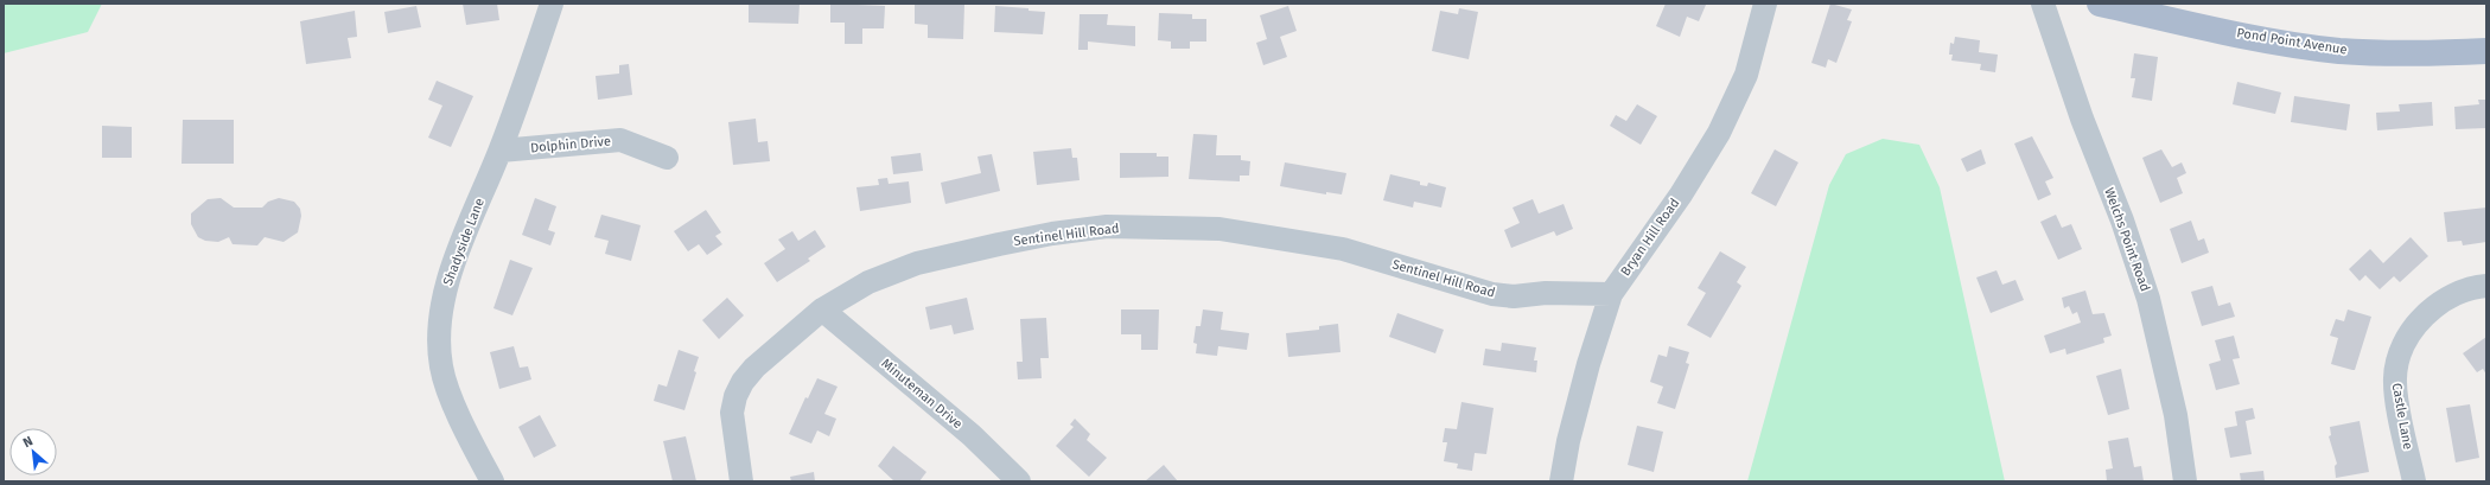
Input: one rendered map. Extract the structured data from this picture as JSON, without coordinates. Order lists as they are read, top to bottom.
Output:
{
  "streets": {
    "main road": ["Pond Point Avenue"],
    "street": [
      "Dolphin Drive",
      "Sentinel Hill Road",
      "Bryan Hill Road",
      "Welchs Point Road",
      "Shadyside Lane",
      "Minuteman Drive",
      "Castle Lane"
    ]
  },
  "crossings": [
    ["Dolphin Drive", "Shadyside Lane"],
    ["Sentinel Hill Road", "Bryan Hill Road"],
    ["Sentinel Hill Road", "Minuteman Drive"]
  ],
  "north": "top left"
}
